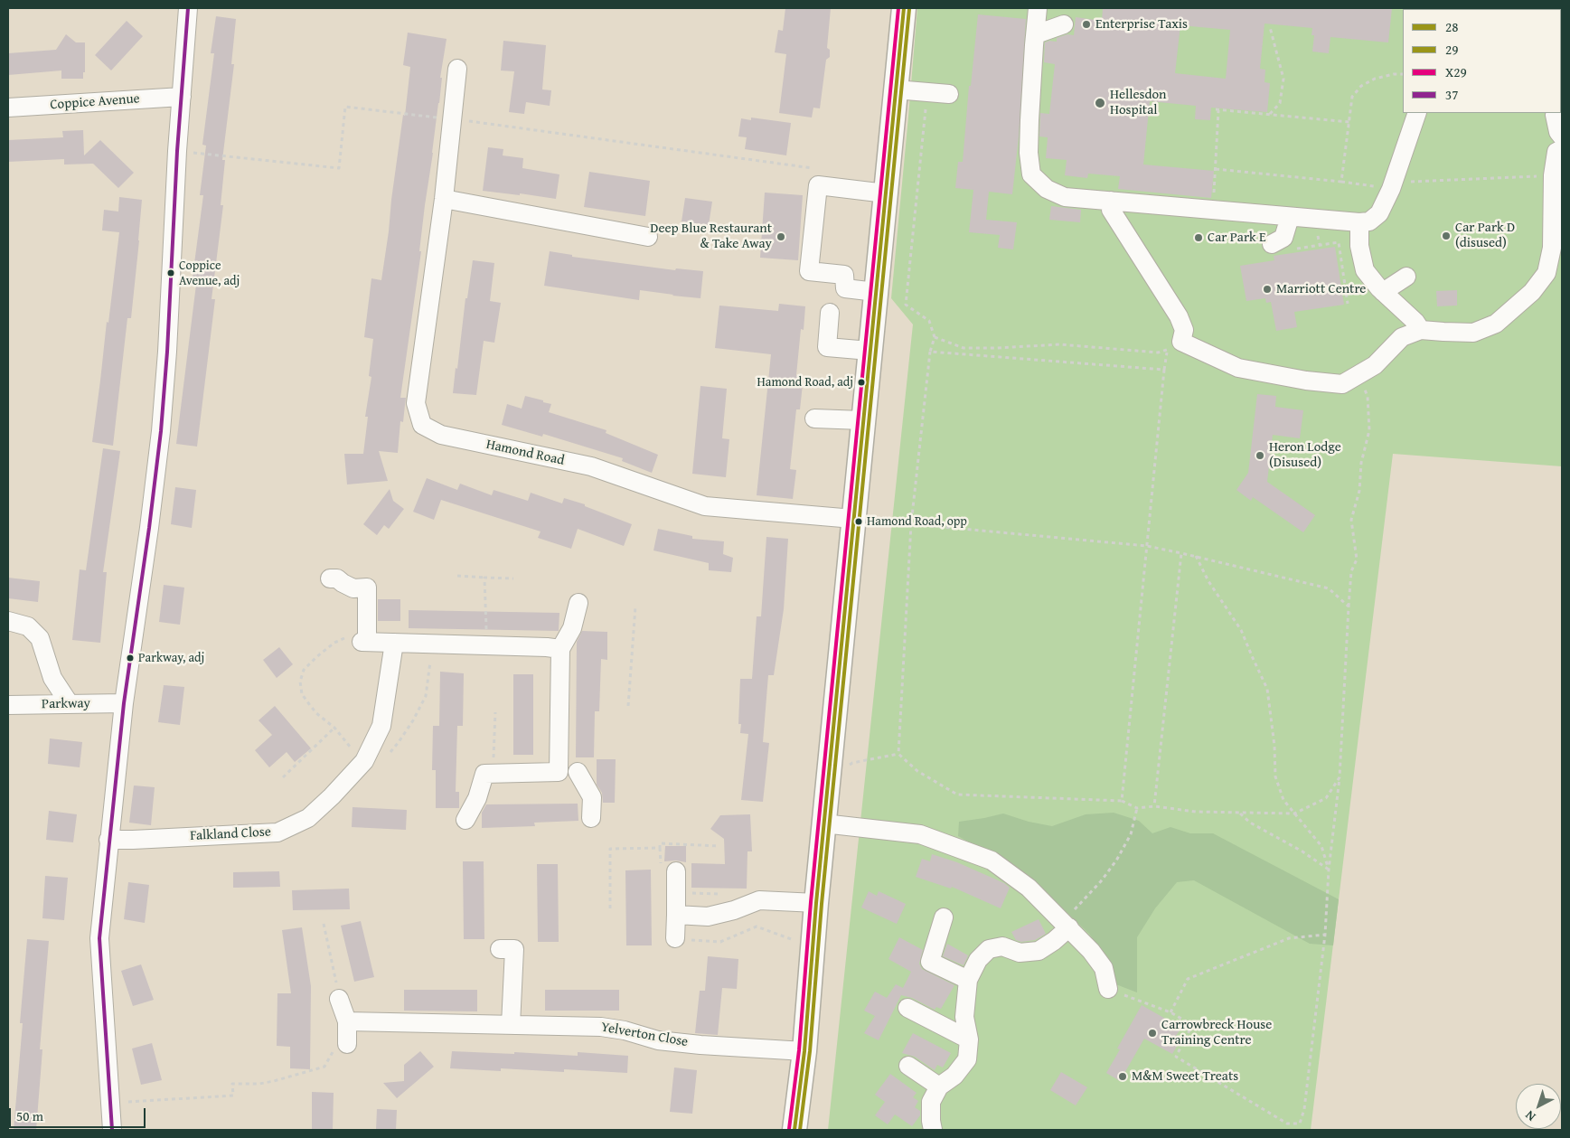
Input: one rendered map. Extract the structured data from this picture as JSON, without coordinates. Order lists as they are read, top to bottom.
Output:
{
  "streets": {
    "street": [
      "Coppice Avenue",
      "Hamond Road",
      "Parkway",
      "Falkland Close",
      "Yelverton Close"
    ]
  },
  "places": [
    "Enterprise Taxis",
    "Hellesdon Hospital",
    "Car Park D (disused)",
    "Deep Blue Restaurant & Take Away",
    "Car Park E",
    "Coppice Avenue, adj",
    "Marriott Centre",
    "Hamond Road, adj",
    "Heron Lodge (Disused)",
    "Hamond Road, opp",
    "Parkway, adj",
    "Carrowbreck House Training Centre",
    "M&M Sweet Treats"
  ],
  "lines": [
    "transit line 28",
    "transit line X29",
    "transit line 37",
    "transit line 29"
  ],
  "legend": [
    "28",
    "29",
    "X29",
    "37"
  ],
  "scale_bar": "50 m",
  "north": "bottom left"
}
